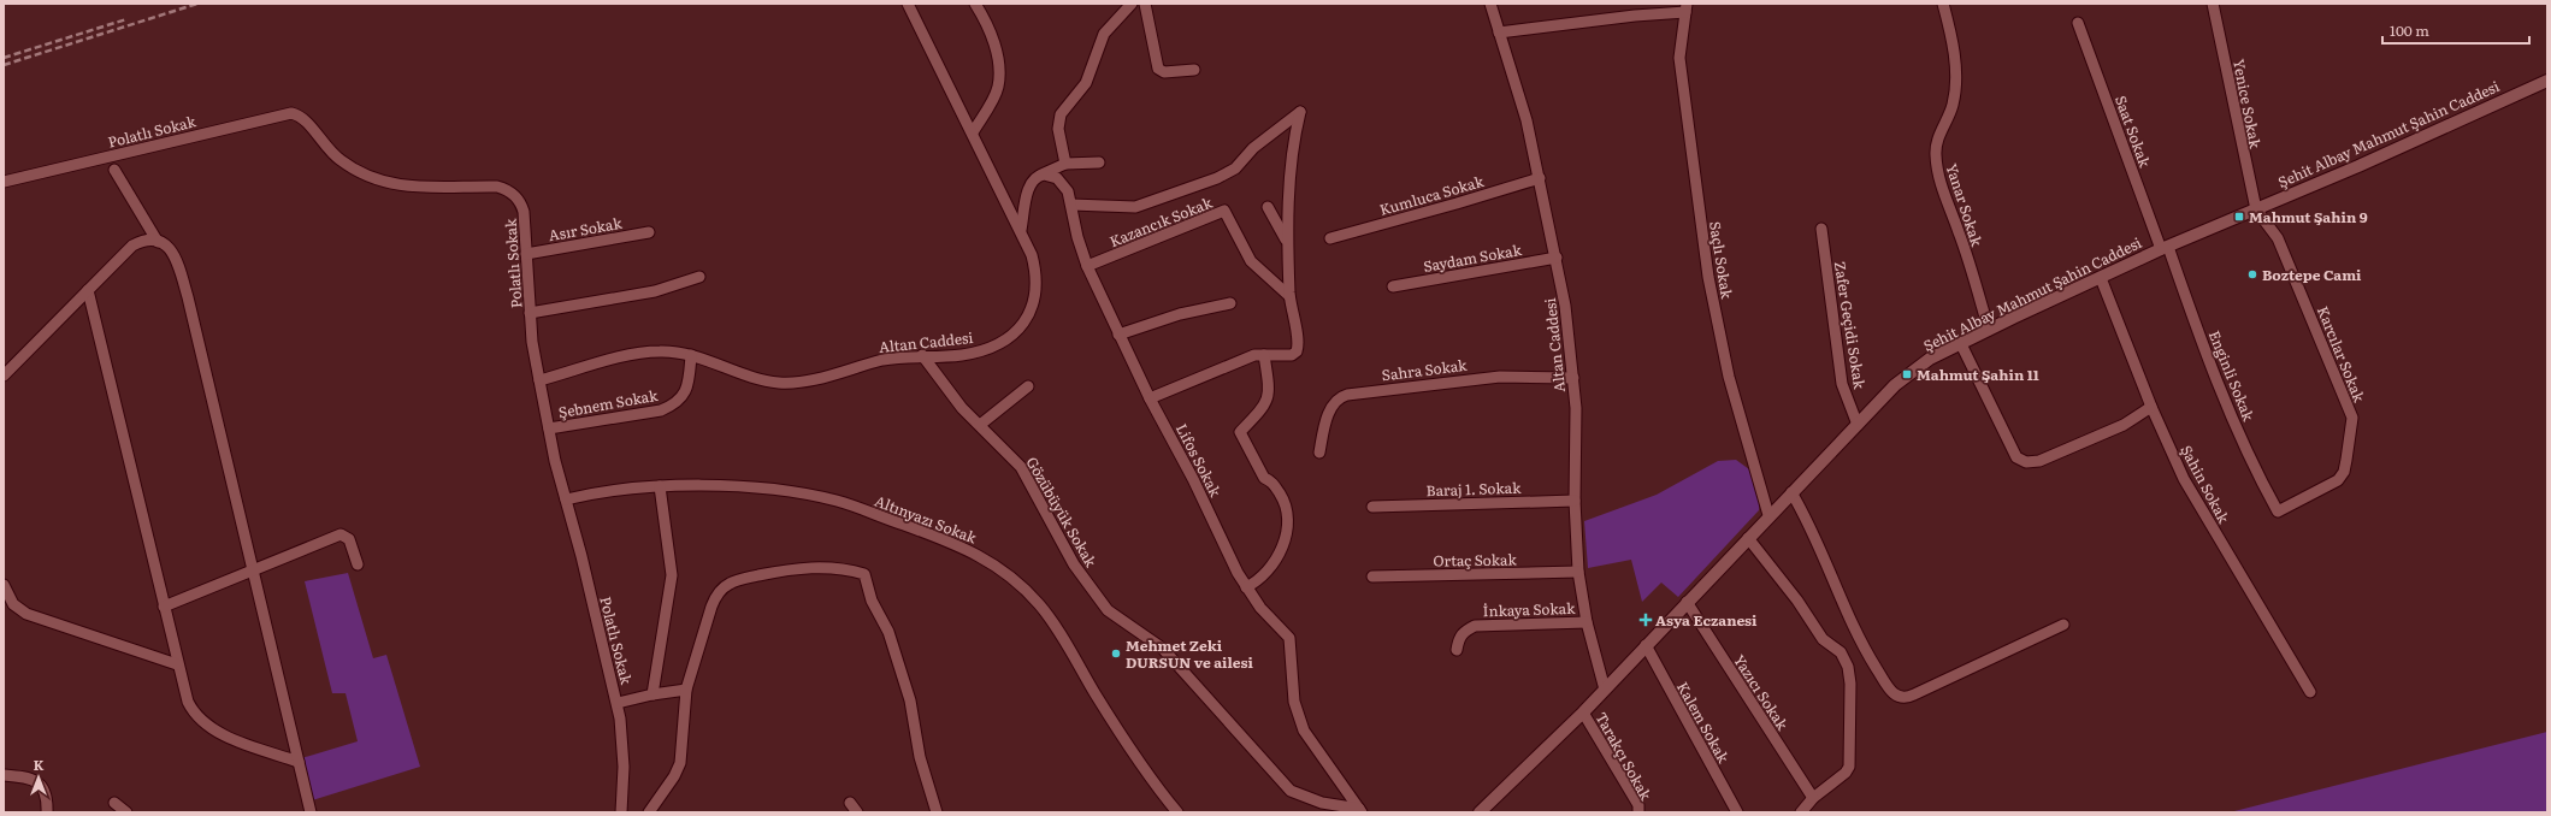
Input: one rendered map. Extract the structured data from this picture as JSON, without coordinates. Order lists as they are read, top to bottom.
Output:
{
  "streets": {
    "street": [
      "Yenice Sokak",
      "Polatlı Sokak",
      "Saat Sokak",
      "Şehit Albay Mahmut Şahin Caddesi",
      "Kumluca Sokak",
      "Yanar Sokak",
      "Kazancık Sokak",
      "Asır Sokak",
      "Saydam Sokak",
      "Saçlı Sokak",
      "Zafer Geçidi Sokak",
      "Altan Caddesi",
      "Karcılar Sokak",
      "Sahra Sokak",
      "Enginli Sokak",
      "Şebnem Sokak",
      "Lifos Sokak",
      "Şahin Sokak",
      "Baraj 1. Sokak",
      "Gözübüyük Sokak",
      "Altınyazı Sokak",
      "Ortaç Sokak",
      "İnkaya Sokak",
      "Yazıcı Sokak",
      "Kalem Sokak",
      "Tarakçı Sokak"
    ]
  },
  "crossings": [
    ["Yenice Sokak", "Şehit Albay Mahmut Şahin Caddesi"],
    ["Yenice Sokak", "Karcılar Sokak"],
    ["Polatlı Sokak", "Asır Sokak"],
    ["Polatlı Sokak", "Altan Caddesi"],
    ["Polatlı Sokak", "Şebnem Sokak"],
    ["Polatlı Sokak", "Altınyazı Sokak"],
    ["Saat Sokak", "Şehit Albay Mahmut Şahin Caddesi"],
    ["Saat Sokak", "Enginli Sokak"],
    ["Şehit Albay Mahmut Şahin Caddesi", "Yanar Sokak"],
    ["Şehit Albay Mahmut Şahin Caddesi", "Saçlı Sokak"],
    ["Şehit Albay Mahmut Şahin Caddesi", "Zafer Geçidi Sokak"],
    ["Şehit Albay Mahmut Şahin Caddesi", "Altan Caddesi"],
    ["Şehit Albay Mahmut Şahin Caddesi", "Karcılar Sokak"],
    ["Şehit Albay Mahmut Şahin Caddesi", "Enginli Sokak"],
    ["Şehit Albay Mahmut Şahin Caddesi", "Şahin Sokak"],
    ["Şehit Albay Mahmut Şahin Caddesi", "Yazıcı Sokak"],
    ["Şehit Albay Mahmut Şahin Caddesi", "Kalem Sokak"],
    ["Şehit Albay Mahmut Şahin Caddesi", "Tarakçı Sokak"],
    ["Kumluca Sokak", "Altan Caddesi"],
    ["Kazancık Sokak", "Lifos Sokak"],
    ["Saydam Sokak", "Altan Caddesi"],
    ["Altan Caddesi", "Sahra Sokak"],
    ["Altan Caddesi", "Şebnem Sokak"],
    ["Altan Caddesi", "Baraj 1. Sokak"],
    ["Altan Caddesi", "Gözübüyük Sokak"],
    ["Altan Caddesi", "Ortaç Sokak"],
    ["Altan Caddesi", "İnkaya Sokak"],
    ["Karcılar Sokak", "Enginli Sokak"],
    ["Lifos Sokak", "Gözübüyük Sokak"]
  ],
  "places": {
    "transit": ["Mahmut Şahin 9", "Mahmut Şahin 11"],
    "other": ["Boztepe Cami", "Mehmet Zeki DURSUN ve ailesi"],
    "health": ["Asya Eczanesi"]
  },
  "scale_bar": "100 m",
  "north": "top"
}
